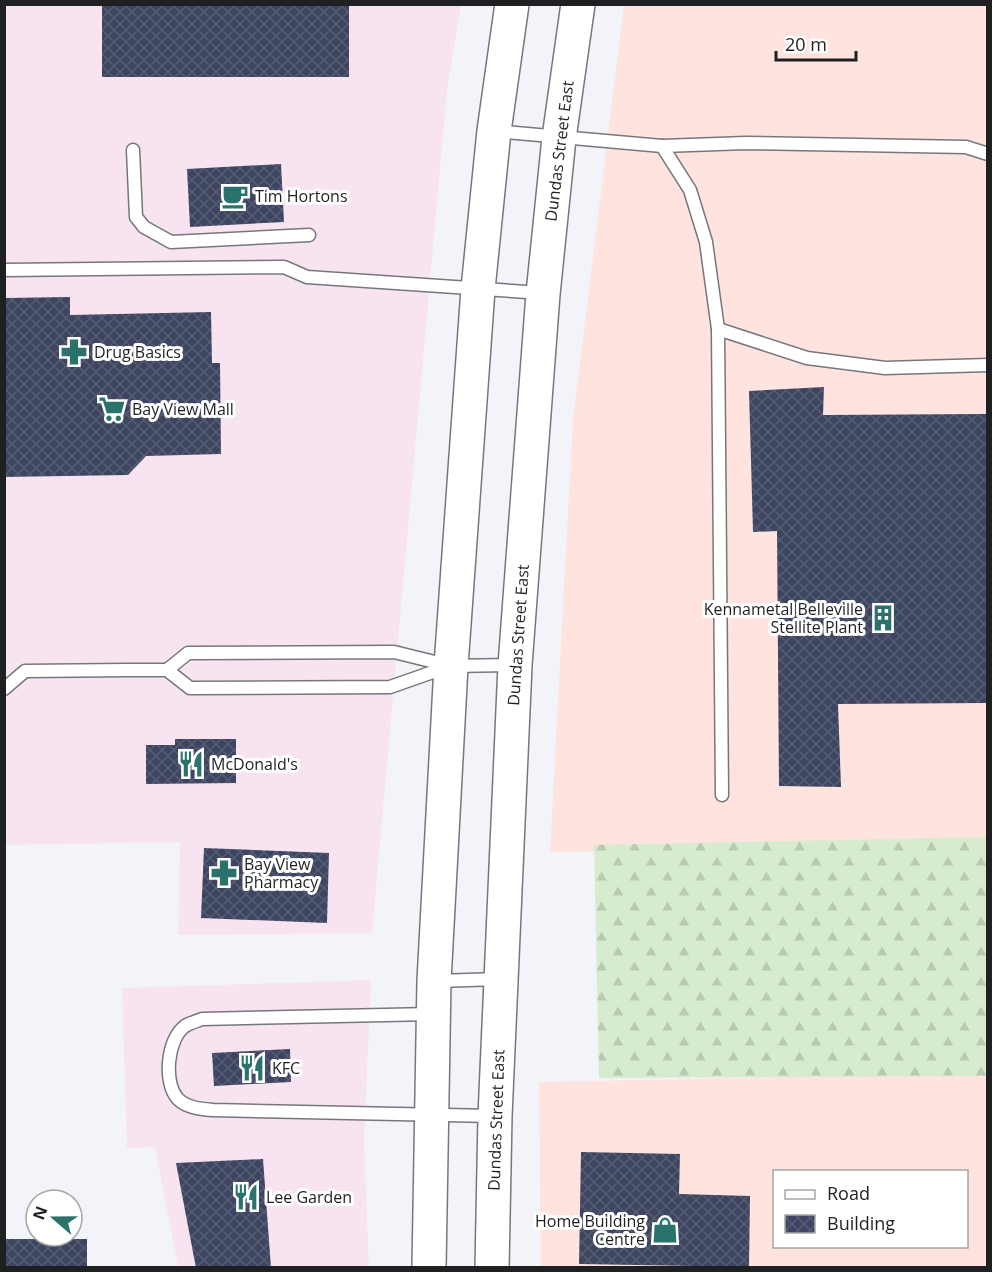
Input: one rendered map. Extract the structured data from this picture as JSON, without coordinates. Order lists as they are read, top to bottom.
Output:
{
  "streets": {
    "main road": ["Dundas Street East"]
  },
  "places": {
    "cafe": ["Tim Hortons"],
    "pharmacy": ["Drug Basics", "Bay View Pharmacy"],
    "supermarket": ["Bay View Mall"],
    "building": ["Kennametal Belleville Stellite Plant"],
    "restaurant": ["McDonald's", "KFC", "Lee Garden"],
    "shop": ["Home Building Centre"]
  },
  "legend": ["Road", "Building"],
  "scale_bar": "20 m",
  "north": "left"
}
